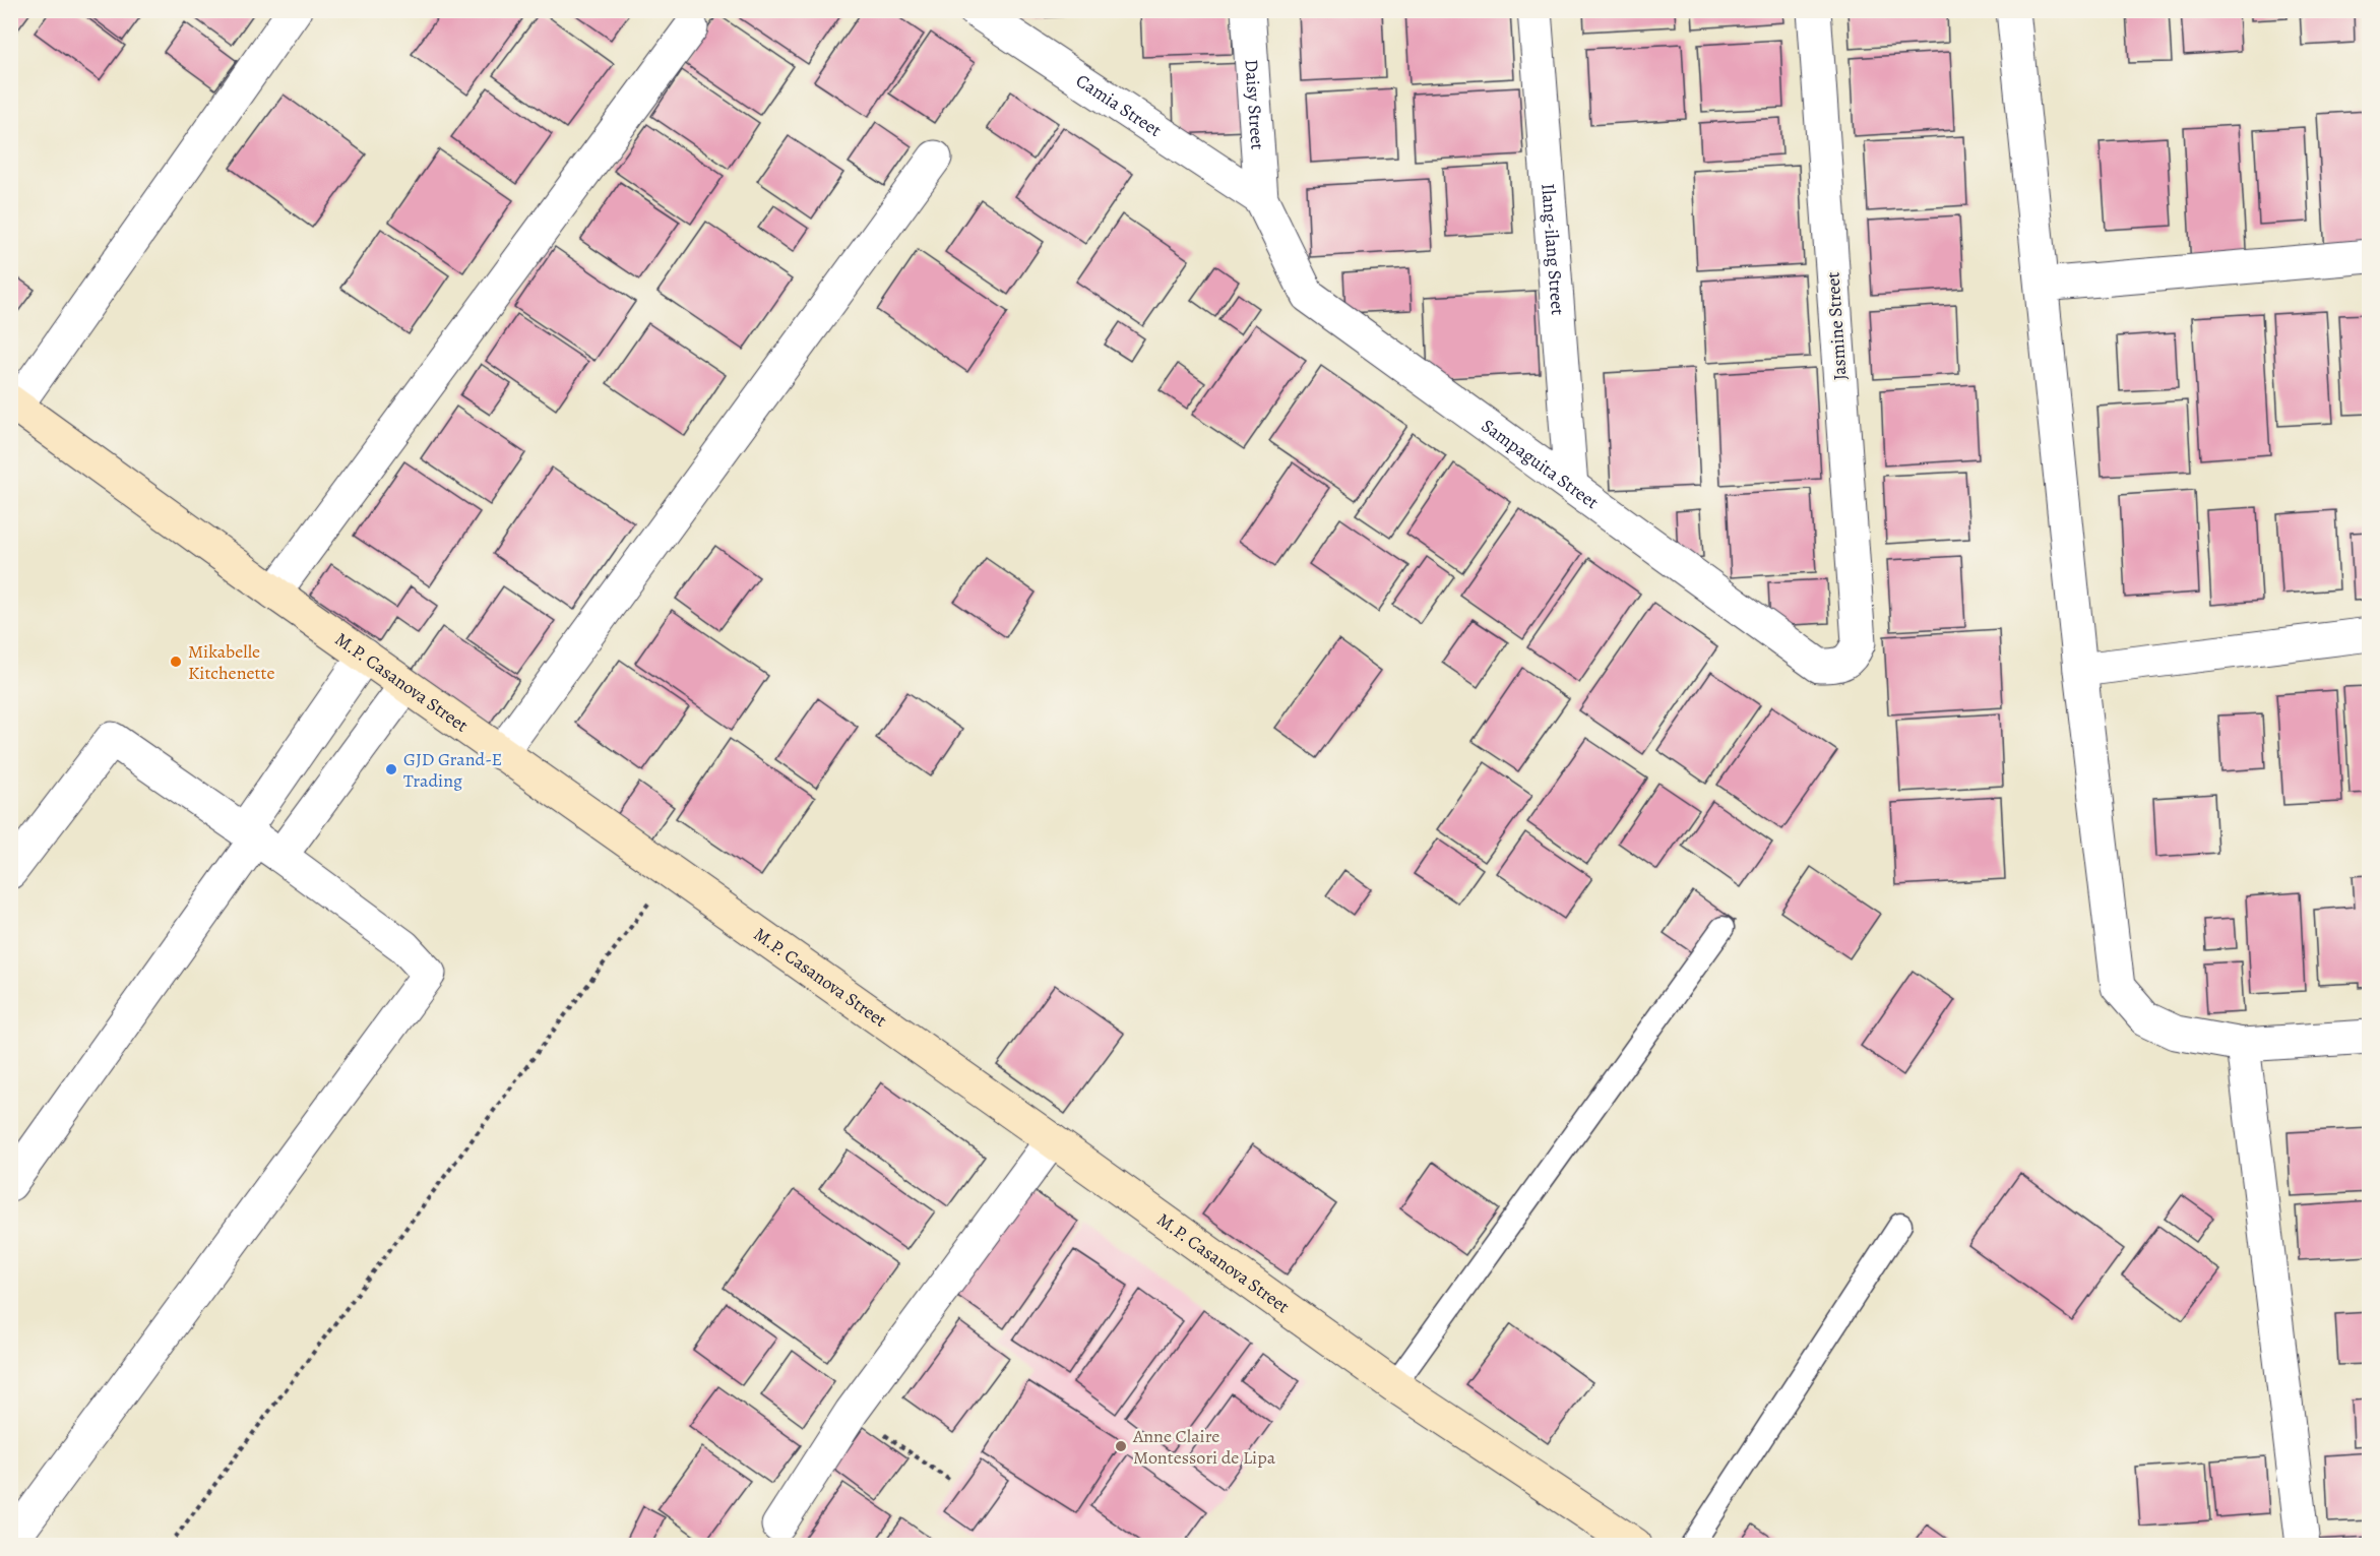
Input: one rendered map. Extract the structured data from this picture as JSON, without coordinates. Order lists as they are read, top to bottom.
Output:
{
  "streets": {
    "street": [
      "Camia Street",
      "Daisy Street",
      "Ilang-ilang Street",
      "Jasmine Street",
      "Sampaguita Street",
      "M.P. Casanova Street"
    ]
  },
  "crossings": [
    ["Camia Street", "Daisy Street"],
    ["Camia Street", "Sampaguita Street"],
    ["Daisy Street", "Sampaguita Street"],
    ["Ilang-ilang Street", "Sampaguita Street"],
    ["Jasmine Street", "Sampaguita Street"]
  ],
  "places": ["Mikabelle Kitchenette", "GJD Grand-E Trading", "Anne Claire Montessori de Lipa"]
}
